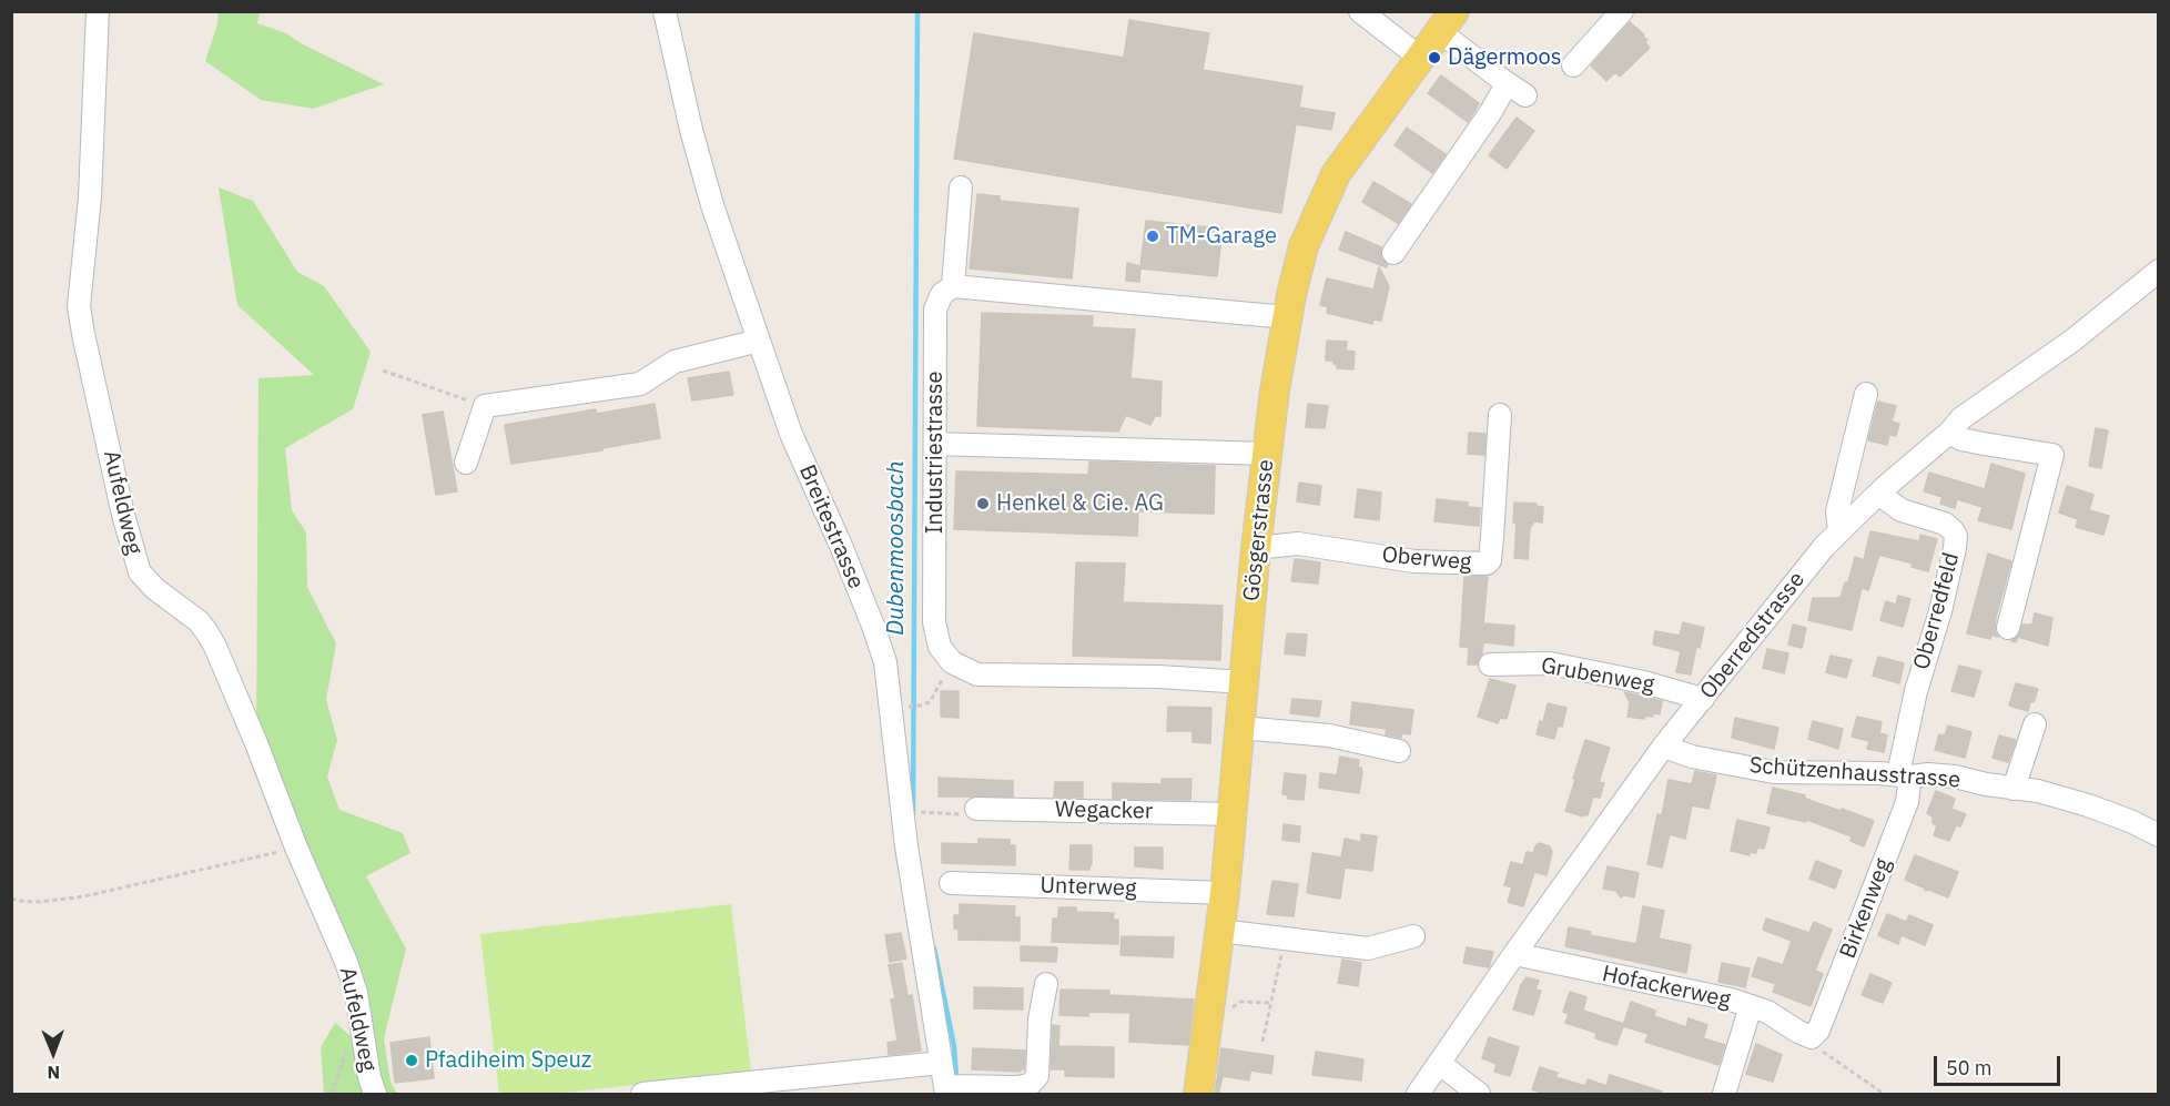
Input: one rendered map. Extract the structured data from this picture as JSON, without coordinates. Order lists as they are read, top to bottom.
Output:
{
  "streets": {
    "main road": ["Gösgerstrasse"],
    "street": [
      "Industriestrasse",
      "Aufeldweg",
      "Breitestrasse",
      "Oberweg",
      "Oberredfeld",
      "Oberredstrasse",
      "Grubenweg",
      "Schützenhausstrasse",
      "Wegacker",
      "Unterweg",
      "Birkenweg",
      "Hofackerweg"
    ]
  },
  "crossings": [
    ["Gösgerstrasse", "Oberweg"],
    ["Gösgerstrasse", "Wegacker"],
    ["Gösgerstrasse", "Unterweg"],
    ["Oberredfeld", "Oberredstrasse"],
    ["Oberredfeld", "Schützenhausstrasse"],
    ["Oberredfeld", "Birkenweg"],
    ["Oberredstrasse", "Grubenweg"],
    ["Oberredstrasse", "Schützenhausstrasse"],
    ["Oberredstrasse", "Hofackerweg"],
    ["Schützenhausstrasse", "Birkenweg"],
    ["Birkenweg", "Hofackerweg"]
  ],
  "water": ["Dubenmoosbach"],
  "places": [
    "Dägermoos",
    "TM-Garage",
    "Henkel & Cie. AG",
    "Pfadiheim Speuz"
  ],
  "scale_bar": "50 m",
  "north": "bottom"
}
